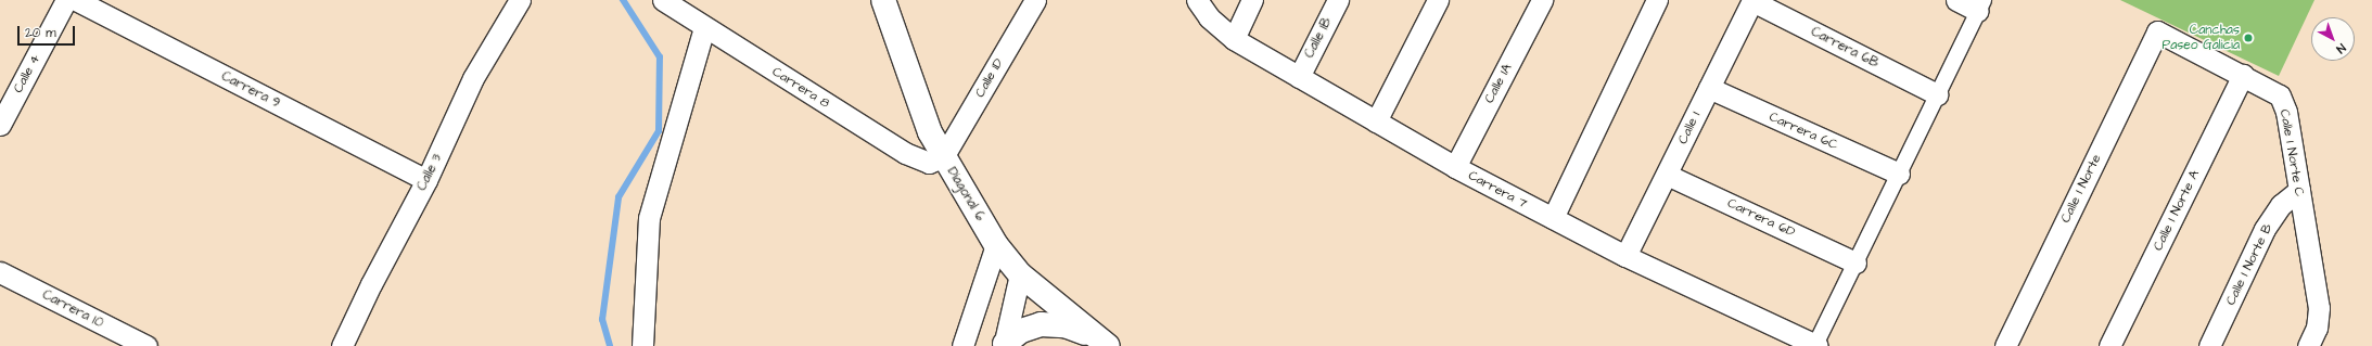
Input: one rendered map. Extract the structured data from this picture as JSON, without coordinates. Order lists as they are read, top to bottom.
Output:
{
  "streets": {
    "street": [
      "Calle 1B",
      "Carrera 6B",
      "Calle 4",
      "Calle 1D",
      "Calle 1A",
      "Carrera 8",
      "Carrera 9",
      "Calle 1",
      "Carrera 6C",
      "Calle 1 Norte C",
      "Calle 3",
      "Calle 1 Norte",
      "Carrera 7",
      "Diagonal 6",
      "Calle 1 Norte A",
      "Carrera 6D",
      "Calle 1 Norte B",
      "Carrera 10"
    ]
  },
  "crossings": [
    ["Calle 1B", "Carrera 7"],
    ["Carrera 6B", "Calle 1"],
    ["Calle 1D", "Carrera 8"],
    ["Calle 1D", "Diagonal 6"],
    ["Calle 1A", "Carrera 7"],
    ["Carrera 8", "Diagonal 6"],
    ["Carrera 9", "Calle 3"],
    ["Calle 1", "Carrera 6C"],
    ["Calle 1", "Carrera 7"],
    ["Calle 1", "Carrera 6D"],
    ["Calle 1 Norte C", "Calle 1 Norte"],
    ["Calle 1 Norte C", "Calle 1 Norte A"],
    ["Calle 1 Norte C", "Calle 1 Norte B"]
  ],
  "places": ["Canchas Paseo Galicia"],
  "scale_bar": "20 m",
  "north": "bottom right"
}
